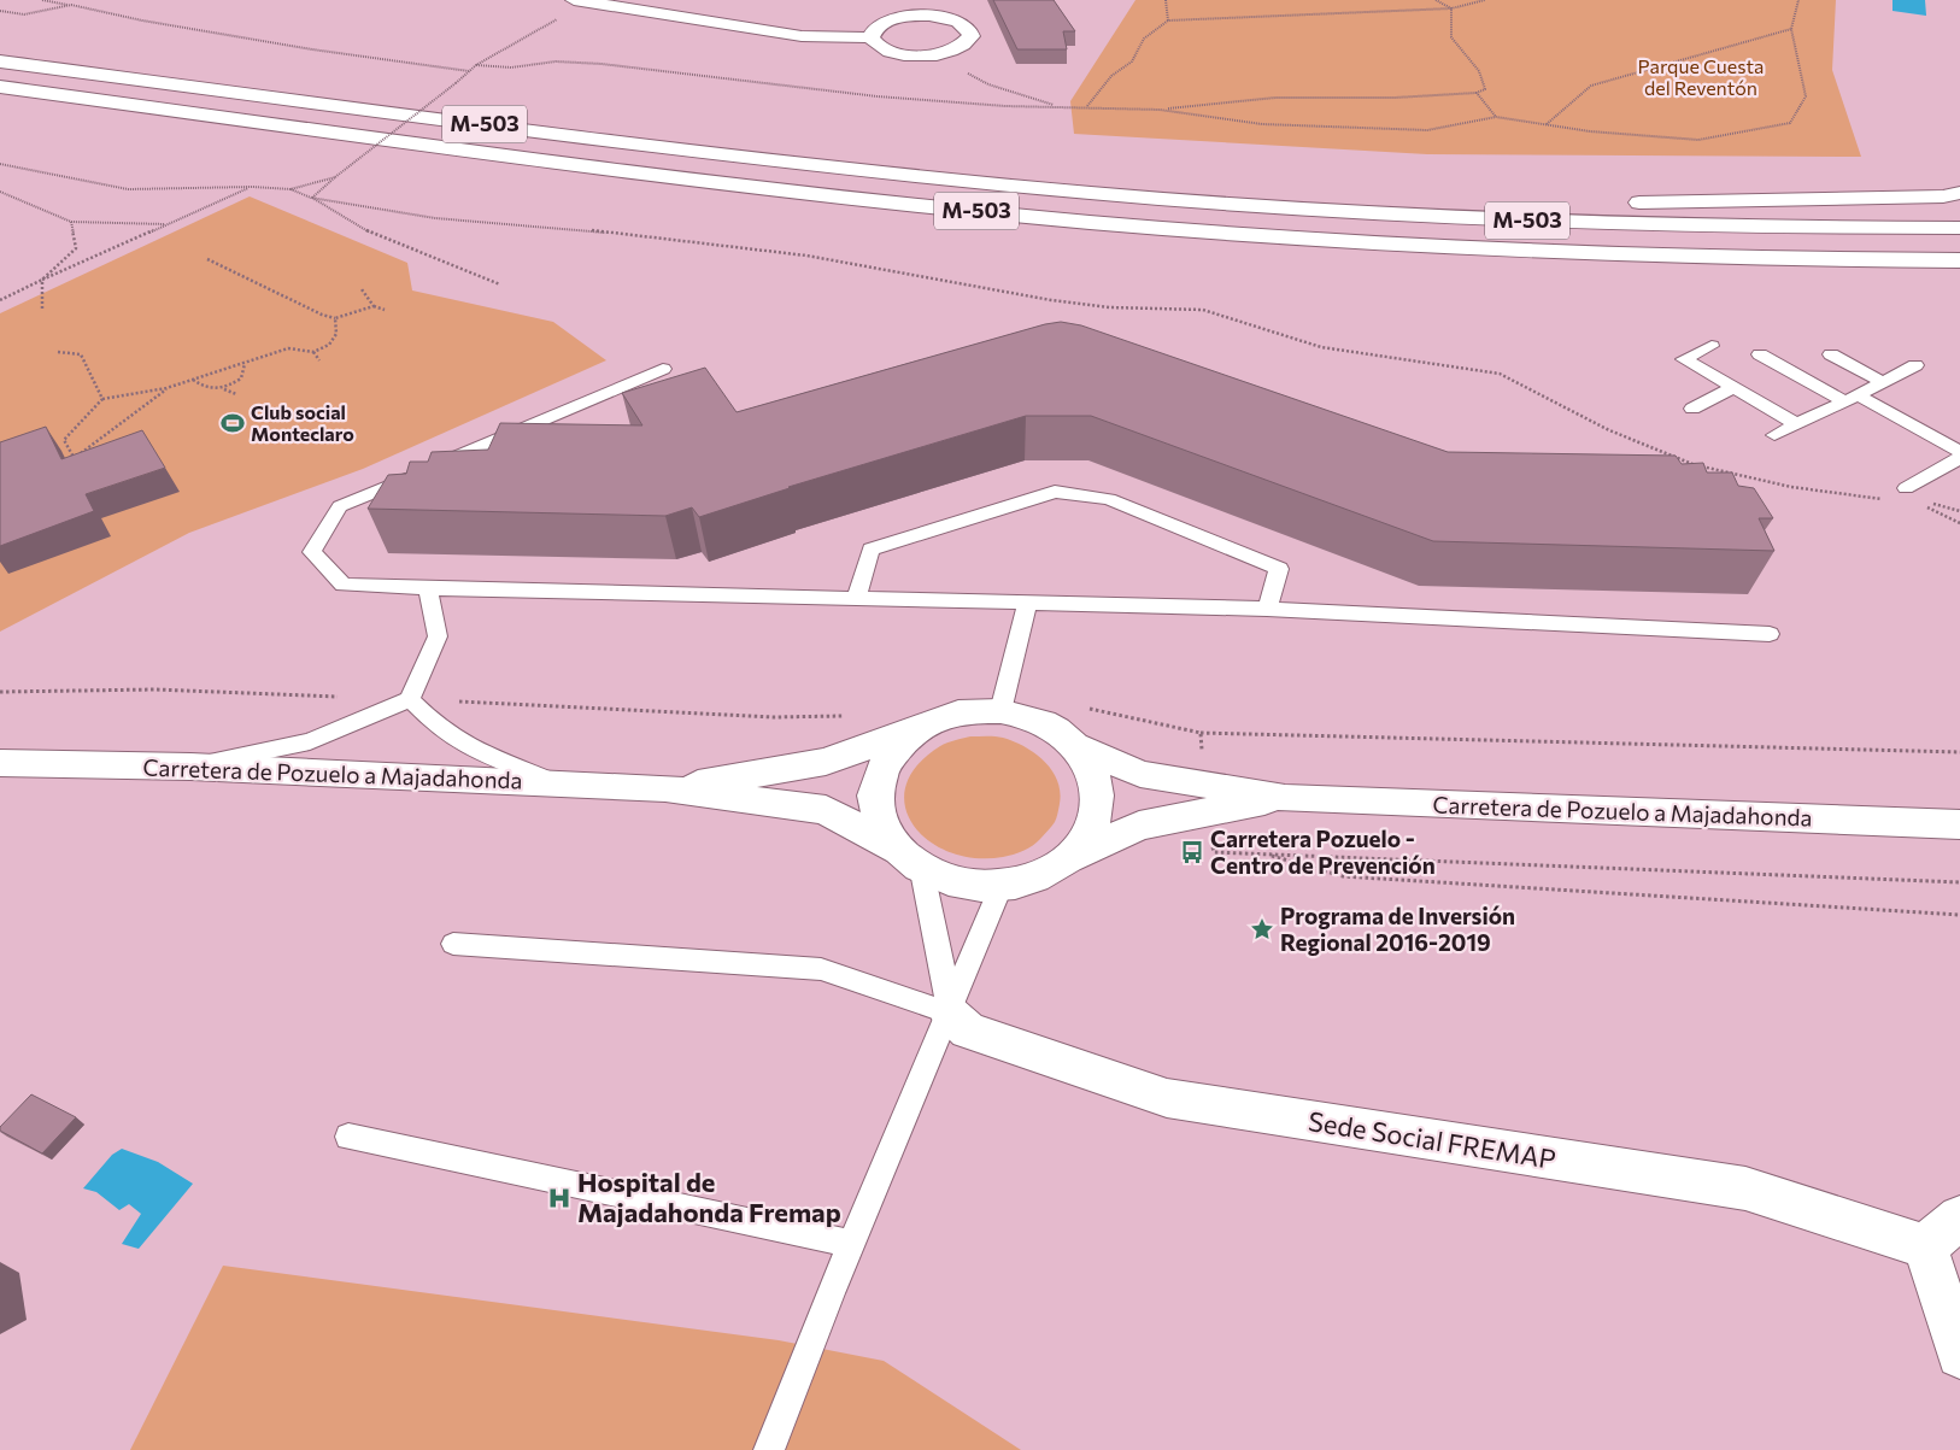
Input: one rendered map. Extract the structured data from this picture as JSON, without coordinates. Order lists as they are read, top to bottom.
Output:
{
  "streets": {
    "main road": ["M-503", "Carretera de Pozuelo a Majadahonda", "Sede Social FREMAP"]
  },
  "parks": ["Parque Cuesta del Reventón"],
  "places": {
    "sports": ["Club social Monteclaro"],
    "bus stop": ["Carretera Pozuelo - Centro de Prevención"],
    "place": ["Programa de Inversión Regional 2016-2019"],
    "hospital": ["Hospital de Majadahonda Fremap"]
  }
}
